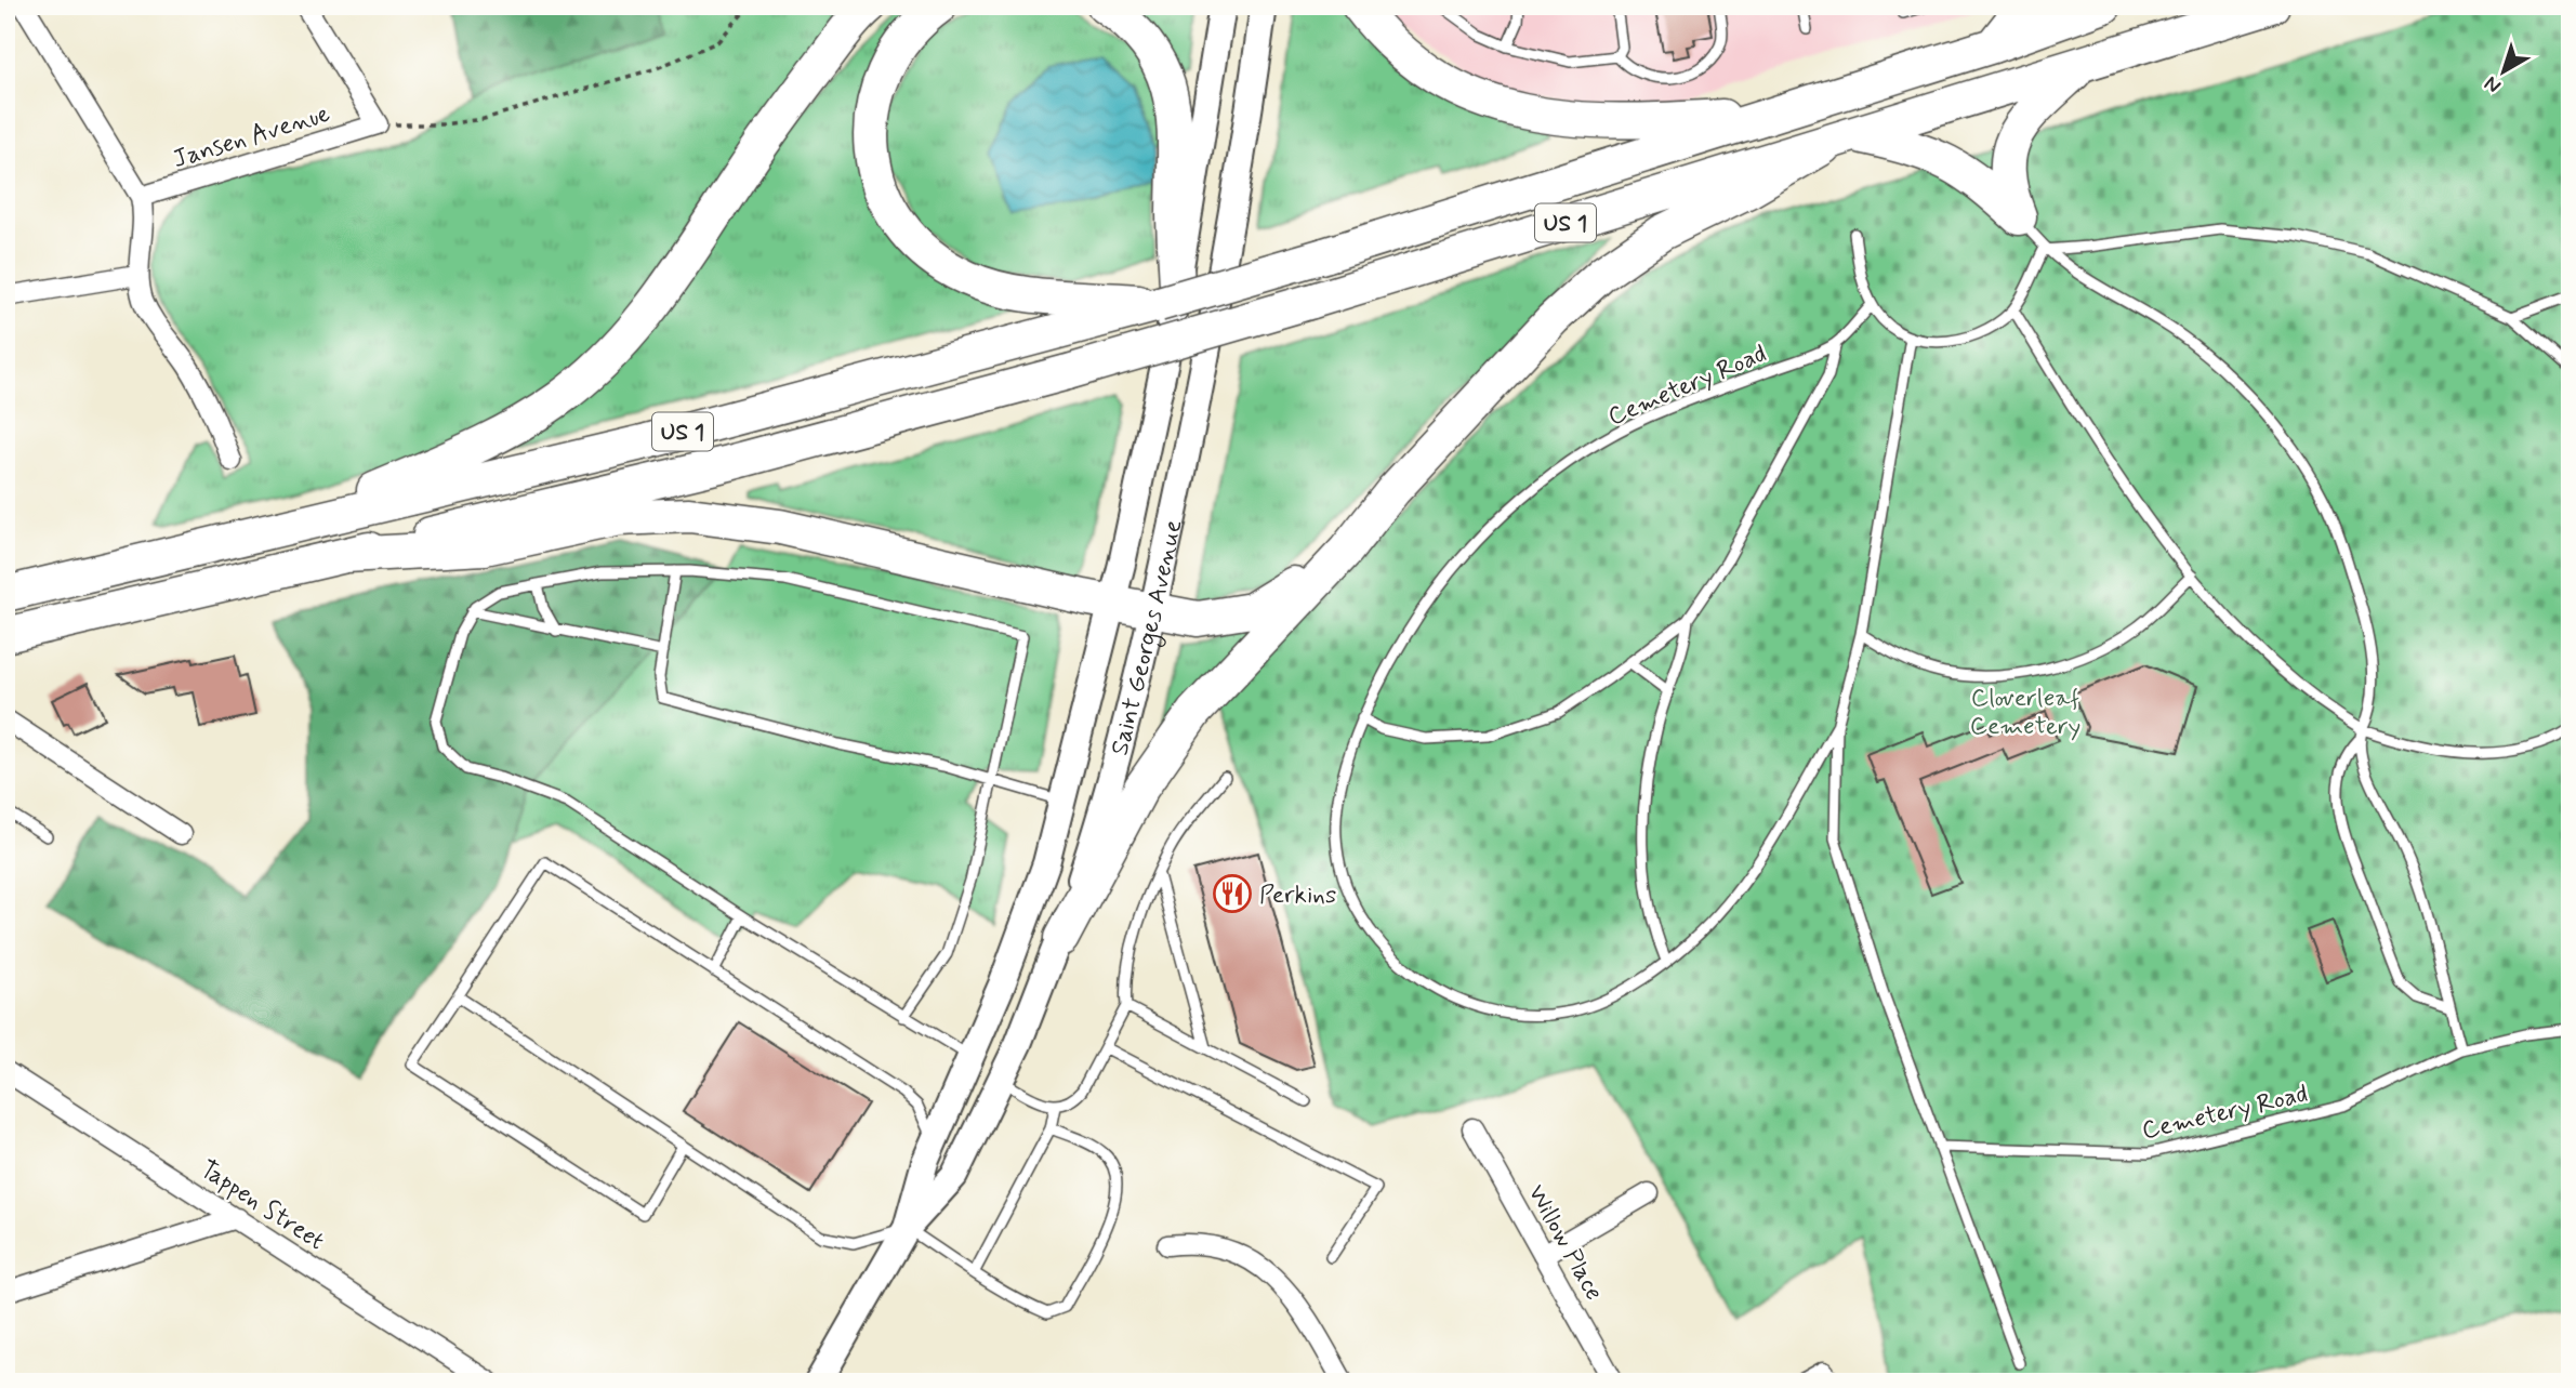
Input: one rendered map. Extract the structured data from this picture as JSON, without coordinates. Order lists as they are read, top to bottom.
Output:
{
  "streets": {
    "highway": ["US 1"],
    "main road": ["Saint Georges Avenue"],
    "street": ["Jansen Avenue", "Tappen Street", "Willow Place"],
    "lane": ["Cemetery Road"]
  },
  "crossings": [
    ["US 1", "Saint Georges Avenue"]
  ],
  "parks": ["Cloverleaf Cemetery"],
  "places": {
    "restaurant": ["Perkins"]
  },
  "north": "bottom left"
}
